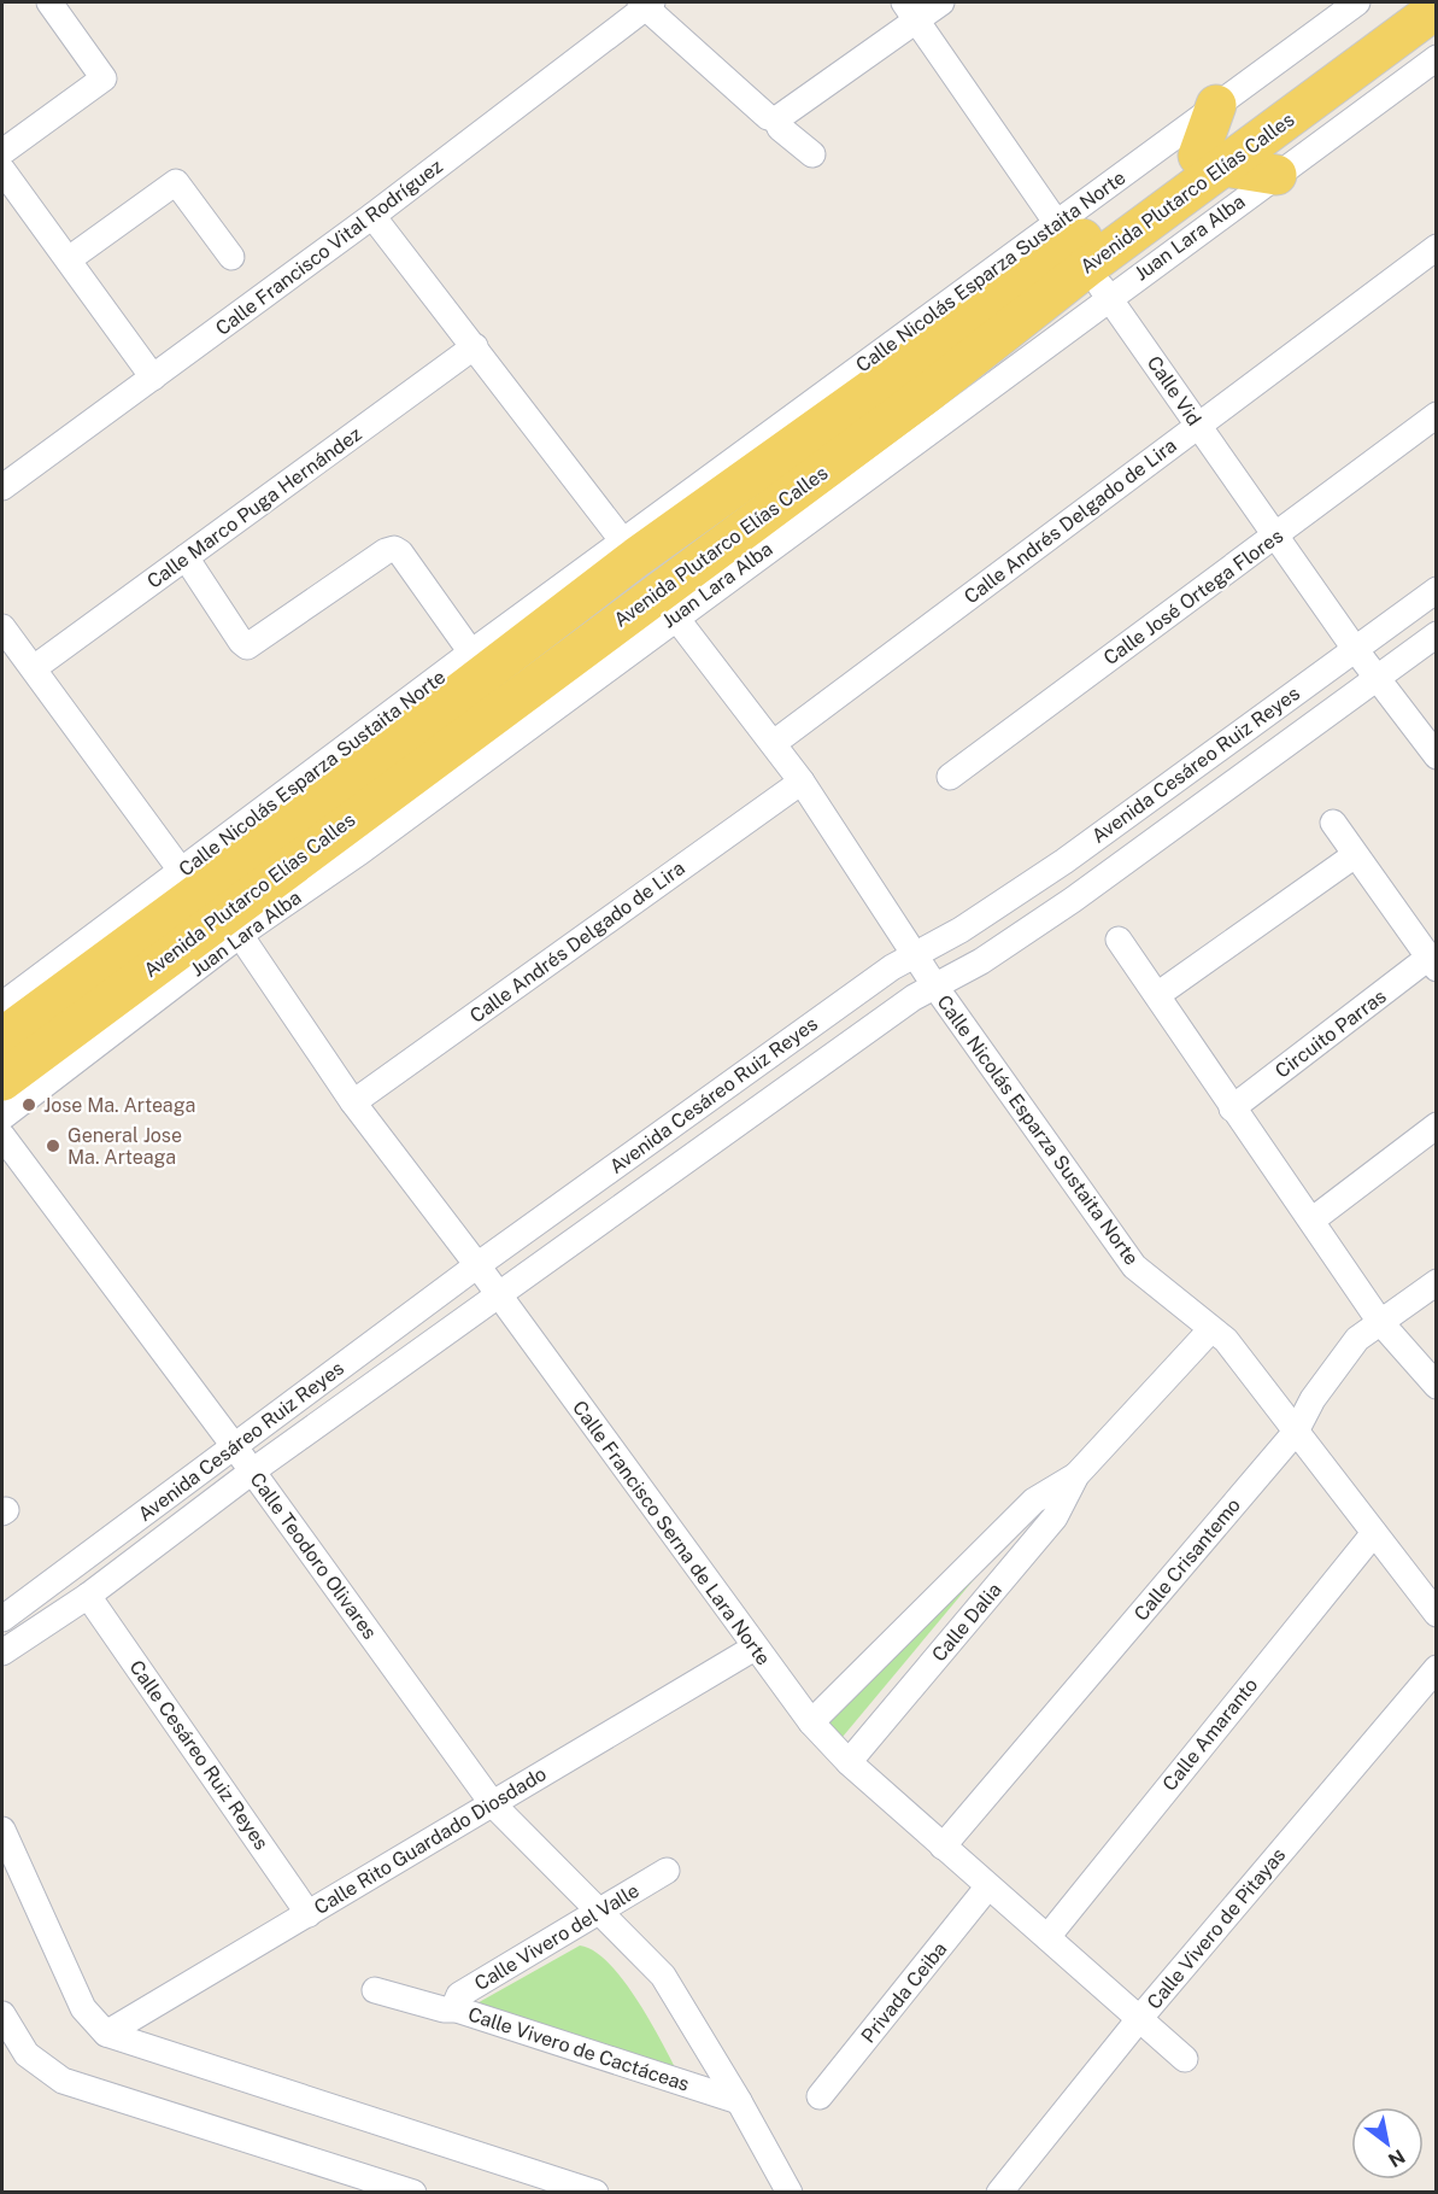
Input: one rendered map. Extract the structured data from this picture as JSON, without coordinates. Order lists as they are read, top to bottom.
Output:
{
  "streets": {
    "main road": ["Avenida Plutarco Elías Calles"],
    "street": [
      "Juan Lara Alba",
      "Calle Francisco Vital Rodríguez",
      "Calle Nicolás Esparza Sustaita Norte",
      "Calle Vid",
      "Calle Marco Puga Hernández",
      "Calle Andrés Delgado de Lira",
      "Calle José Ortega Flores",
      "Avenida Cesáreo Ruiz Reyes",
      "Circuito Parras",
      "Calle Francisco Serna de Lara Norte",
      "Calle Teodoro Olivares",
      "Calle Crisantemo",
      "Calle Dalia",
      "Calle Amaranto",
      "Calle Cesáreo Ruiz Reyes",
      "Calle Rito Guardado Diosdado",
      "Calle Vivero de Pitayas",
      "Calle Vivero del Valle",
      "Privada Ceiba",
      "Calle Vivero de Cactáceas"
    ]
  },
  "crossings": [
    ["Avenida Plutarco Elías Calles", "Juan Lara Alba"],
    ["Avenida Plutarco Elías Calles", "Calle Nicolás Esparza Sustaita Norte"],
    ["Avenida Plutarco Elías Calles", "Calle Vid"],
    ["Juan Lara Alba", "Calle Nicolás Esparza Sustaita Norte"],
    ["Juan Lara Alba", "Calle Vid"],
    ["Juan Lara Alba", "Calle Francisco Serna de Lara Norte"],
    ["Calle Nicolás Esparza Sustaita Norte", "Calle Vid"],
    ["Calle Nicolás Esparza Sustaita Norte", "Calle Andrés Delgado de Lira"],
    ["Calle Nicolás Esparza Sustaita Norte", "Avenida Cesáreo Ruiz Reyes"],
    ["Calle Nicolás Esparza Sustaita Norte", "Calle Crisantemo"],
    ["Calle Nicolás Esparza Sustaita Norte", "Calle Dalia"],
    ["Calle Nicolás Esparza Sustaita Norte", "Calle Amaranto"],
    ["Calle Vid", "Calle Andrés Delgado de Lira"],
    ["Calle Vid", "Calle José Ortega Flores"],
    ["Calle Vid", "Avenida Cesáreo Ruiz Reyes"],
    ["Calle Andrés Delgado de Lira", "Calle Francisco Serna de Lara Norte"],
    ["Avenida Cesáreo Ruiz Reyes", "Calle Francisco Serna de Lara Norte"],
    ["Avenida Cesáreo Ruiz Reyes", "Calle Teodoro Olivares"],
    ["Avenida Cesáreo Ruiz Reyes", "Calle Cesáreo Ruiz Reyes"],
    ["Calle Francisco Serna de Lara Norte", "Calle Crisantemo"],
    ["Calle Francisco Serna de Lara Norte", "Calle Dalia"],
    ["Calle Francisco Serna de Lara Norte", "Calle Amaranto"],
    ["Calle Francisco Serna de Lara Norte", "Calle Rito Guardado Diosdado"],
    ["Calle Francisco Serna de Lara Norte", "Calle Vivero de Pitayas"],
    ["Calle Francisco Serna de Lara Norte", "Privada Ceiba"],
    ["Calle Teodoro Olivares", "Calle Rito Guardado Diosdado"],
    ["Calle Teodoro Olivares", "Calle Vivero del Valle"],
    ["Calle Teodoro Olivares", "Calle Vivero de Cactáceas"],
    ["Calle Cesáreo Ruiz Reyes", "Calle Rito Guardado Diosdado"],
    ["Calle Vivero del Valle", "Calle Vivero de Cactáceas"]
  ],
  "places": ["Jose Ma. Arteaga", "General Jose Ma. Arteaga"],
  "north": "bottom right"
}
